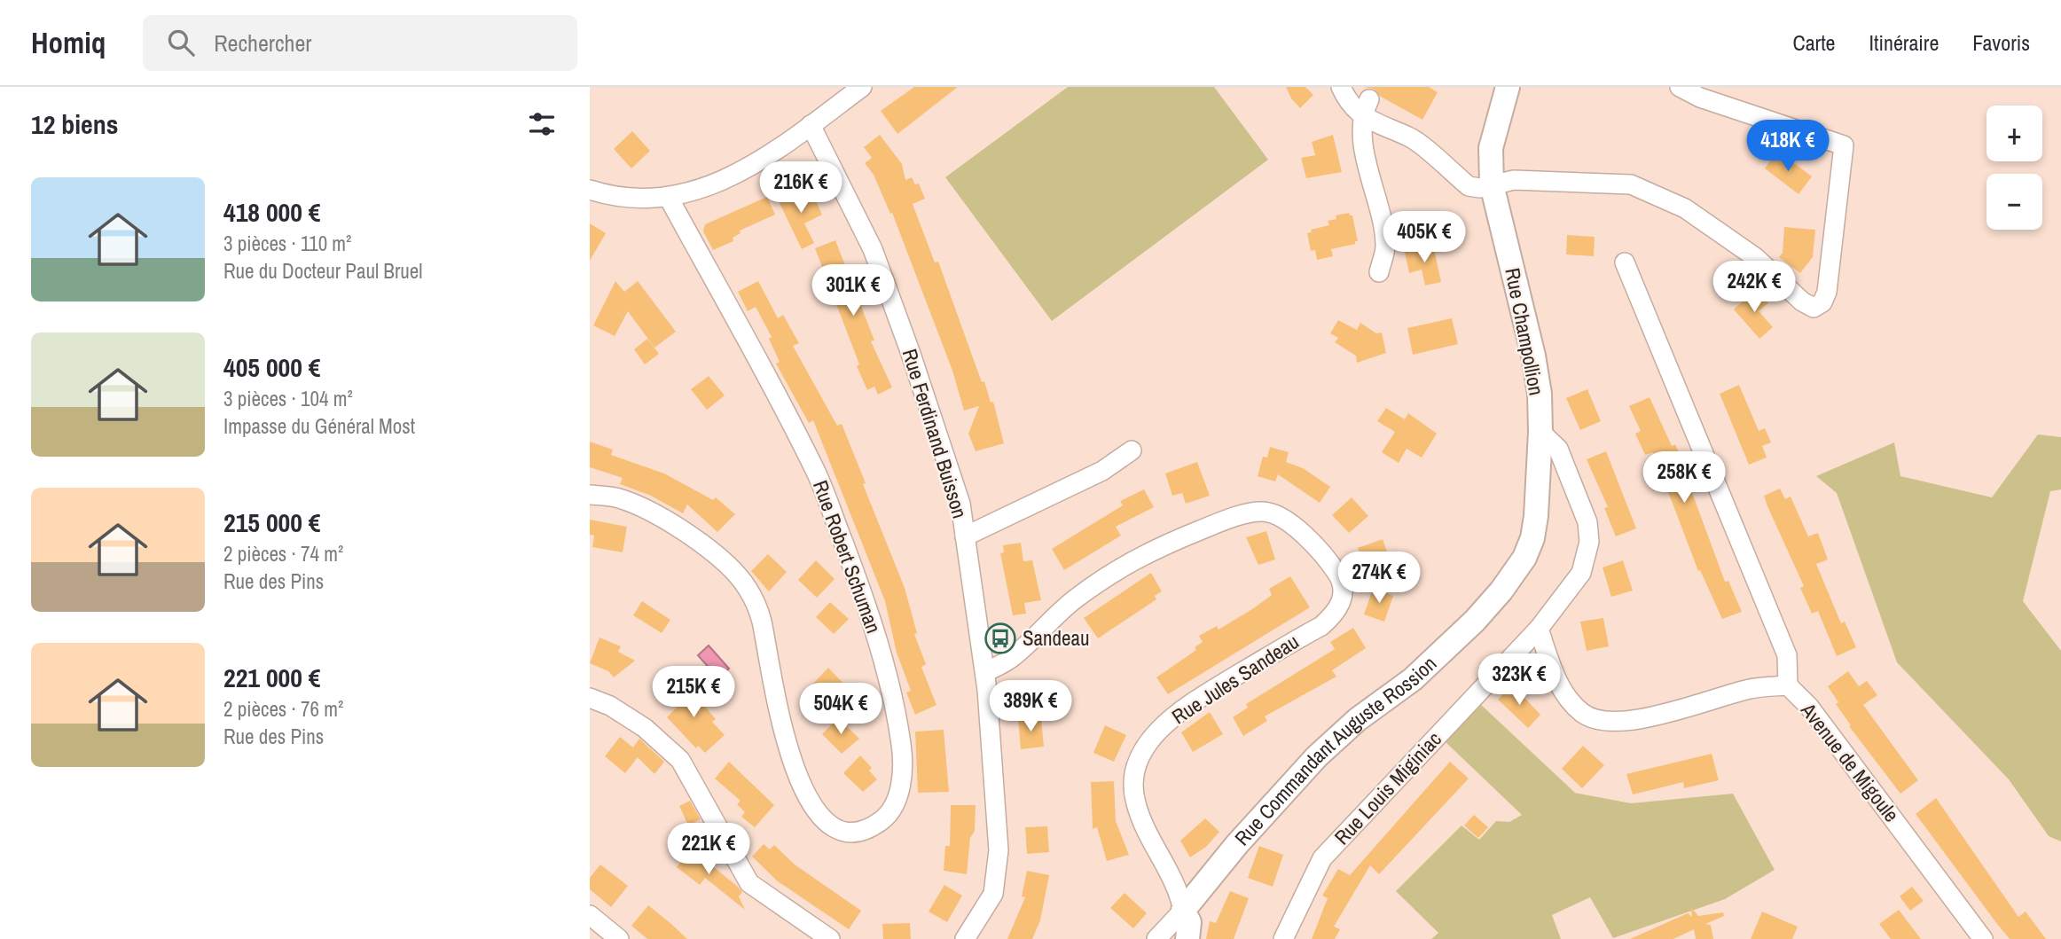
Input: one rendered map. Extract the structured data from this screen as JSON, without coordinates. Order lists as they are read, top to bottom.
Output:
{
  "streets": {
    "street": [
      "Rue Champollion",
      "Rue Ferdinand Buisson",
      "Rue Robert Schuman",
      "Rue Jules Sandeau",
      "Rue Commandant Auguste Rossion",
      "Avenue de Migoule",
      "Rue Louis Miginiac"
    ]
  },
  "crossings": [
    ["Rue Champollion", "Rue Commandant Auguste Rossion"],
    ["Rue Champollion", "Rue Louis Miginiac"],
    ["Rue Ferdinand Buisson", "Rue Jules Sandeau"],
    ["Rue Jules Sandeau", "Rue Commandant Auguste Rossion"],
    ["Rue Commandant Auguste Rossion", "Rue Louis Miginiac"],
    ["Avenue de Migoule", "Rue Louis Miginiac"]
  ],
  "places": {
    "bus stop": ["Sandeau"]
  },
  "page": {
    "header": "Homiq",
    "search": "Rechercher",
    "nav": ["Carte", "Itinéraire", "Favoris"],
    "heading": "12 biens",
    "map_buttons": ["+", "−"],
    "price": [
      "418K €",
      "216K €",
      "405K €",
      "242K €",
      "301K €",
      "258K €",
      "274K €",
      "323K €",
      "215K €",
      "389K €",
      "504K €",
      "221K €"
    ],
    "list": [
      {
        "name": "418 000 €",
        "note": "3 pièces · 110 m² · Rue du Docteur Paul Bruel"
      },
      {
        "name": "405 000 €",
        "note": "3 pièces · 104 m² · Impasse du Général Most"
      },
      {
        "name": "215 000 €",
        "note": "2 pièces · 74 m² · Rue des Pins"
      },
      {
        "name": "221 000 €",
        "note": "2 pièces · 76 m² · Rue des Pins"
      }
    ]
  }
}
